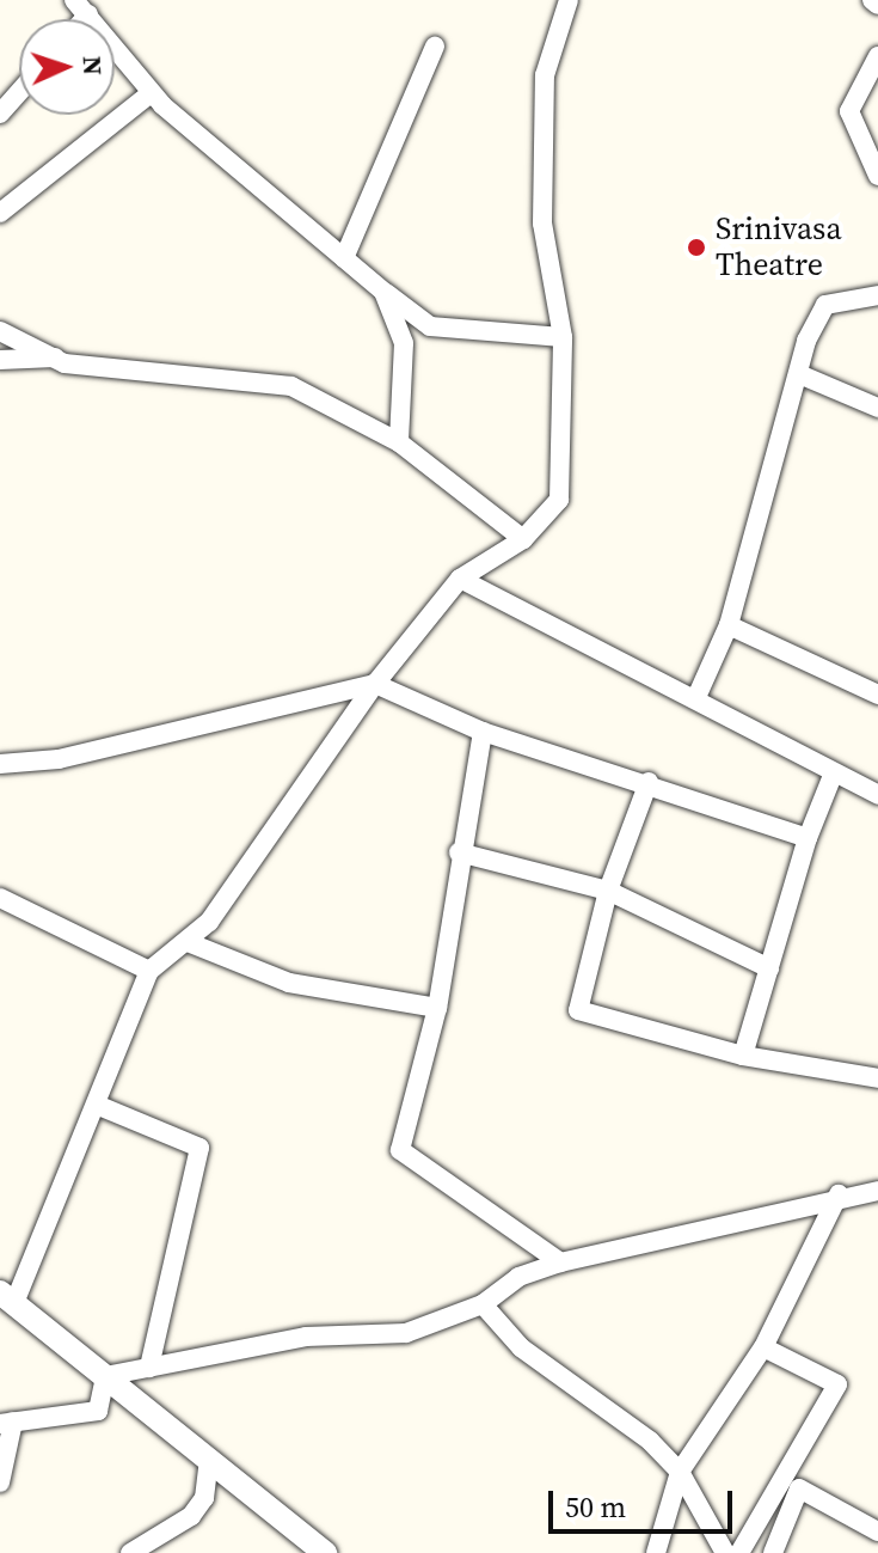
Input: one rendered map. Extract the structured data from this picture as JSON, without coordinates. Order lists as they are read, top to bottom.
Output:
{
  "places": ["Srinivasa Theatre"],
  "scale_bar": "50 m",
  "north": "right"
}
